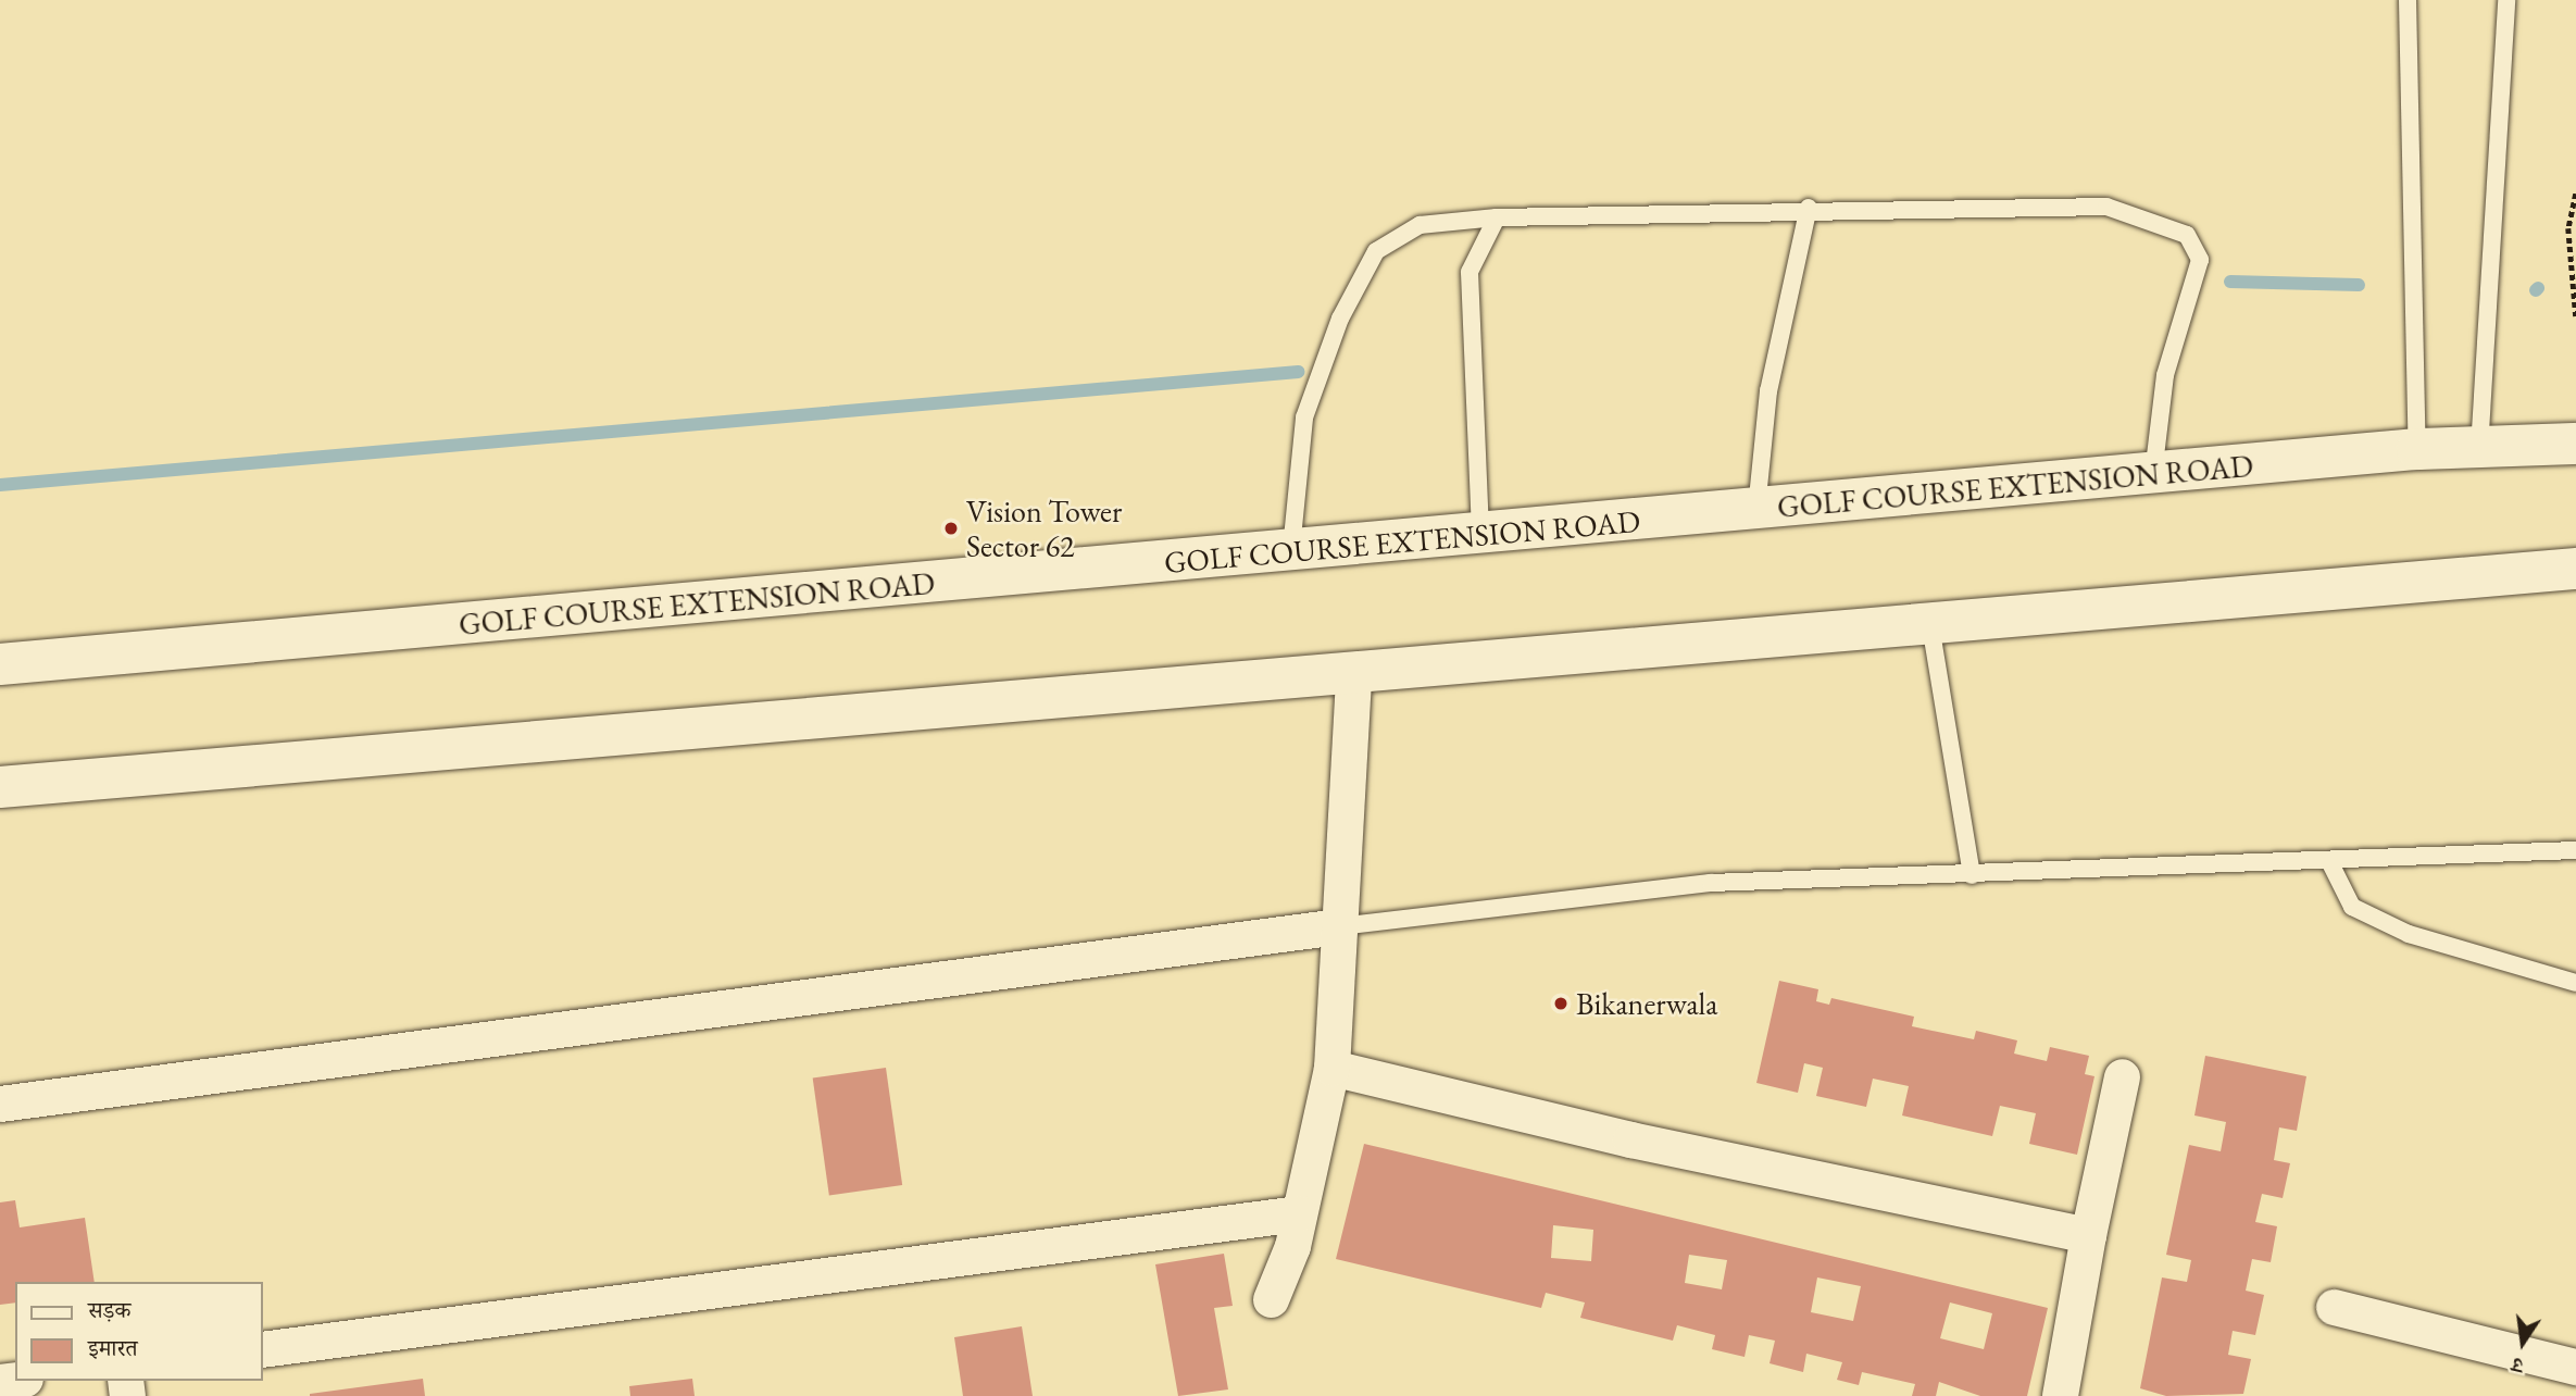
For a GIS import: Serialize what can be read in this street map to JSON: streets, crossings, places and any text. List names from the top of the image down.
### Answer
{
  "streets": {
    "main road": ["GOLF COURSE EXTENSION ROAD"]
  },
  "places": ["Vision Tower Sector 62", "Bikanerwala"],
  "legend": ["सड़क", "इमारत"],
  "north": "bottom"
}
